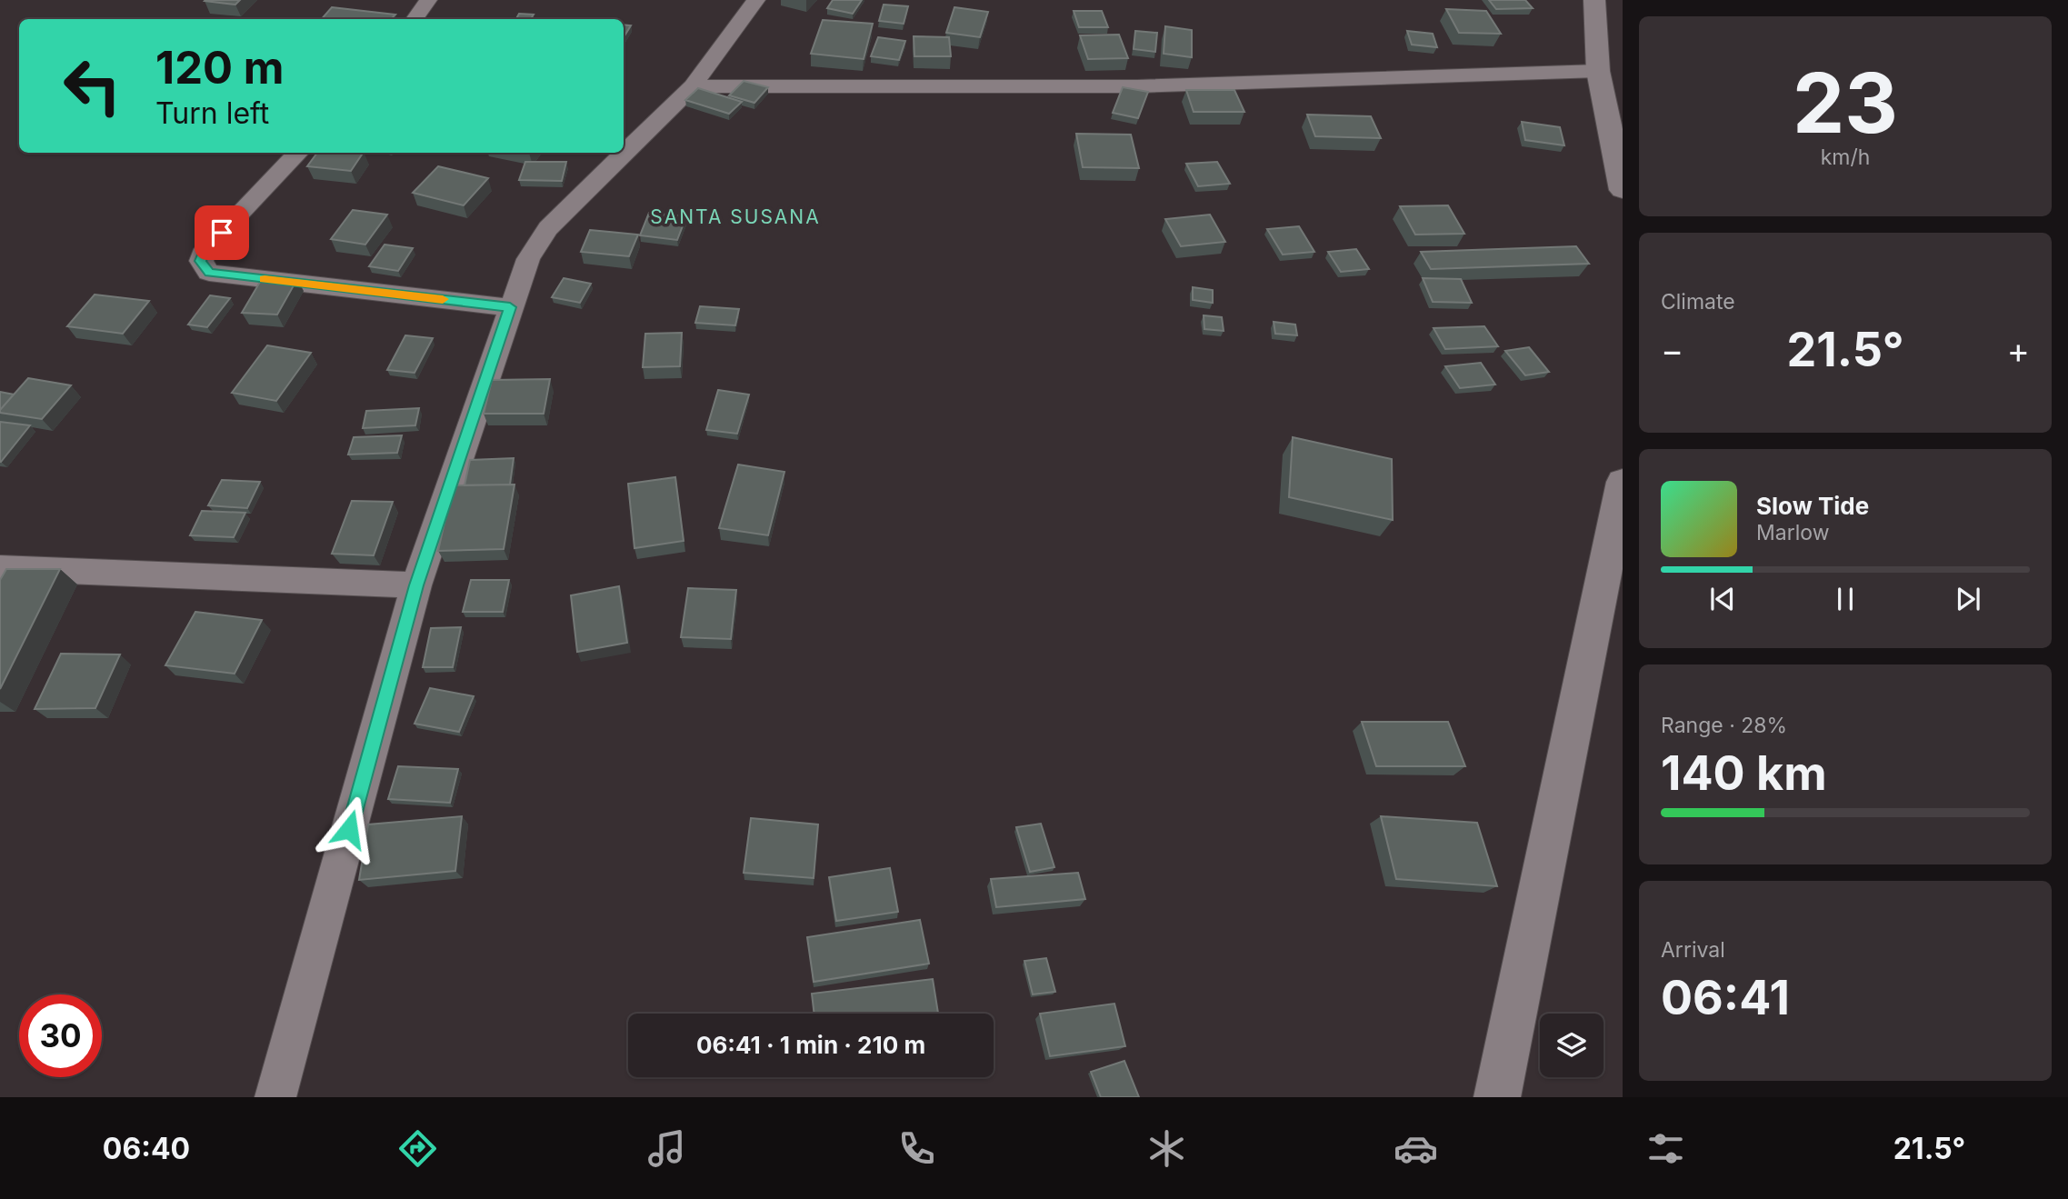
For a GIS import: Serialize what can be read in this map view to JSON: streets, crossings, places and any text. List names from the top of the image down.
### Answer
{
  "districts": ["SANTA SUSANA"],
  "page": {
    "tile": [
      ["23", "km/h"],
      "Climate",
      ["Range · 28%", "140 km"],
      ["Arrival", "06:41"]
    ],
    "turn": ["120 m", "Turn left"],
    "heat": ["−", "21.5°", "+"],
    "song": ["Slow Tide", "Marlow"],
    "limit": "30",
    "trip": "06:41 · 1 min · 210 m",
    "tabs": ["06:40", "21.5°"]
  }
}
